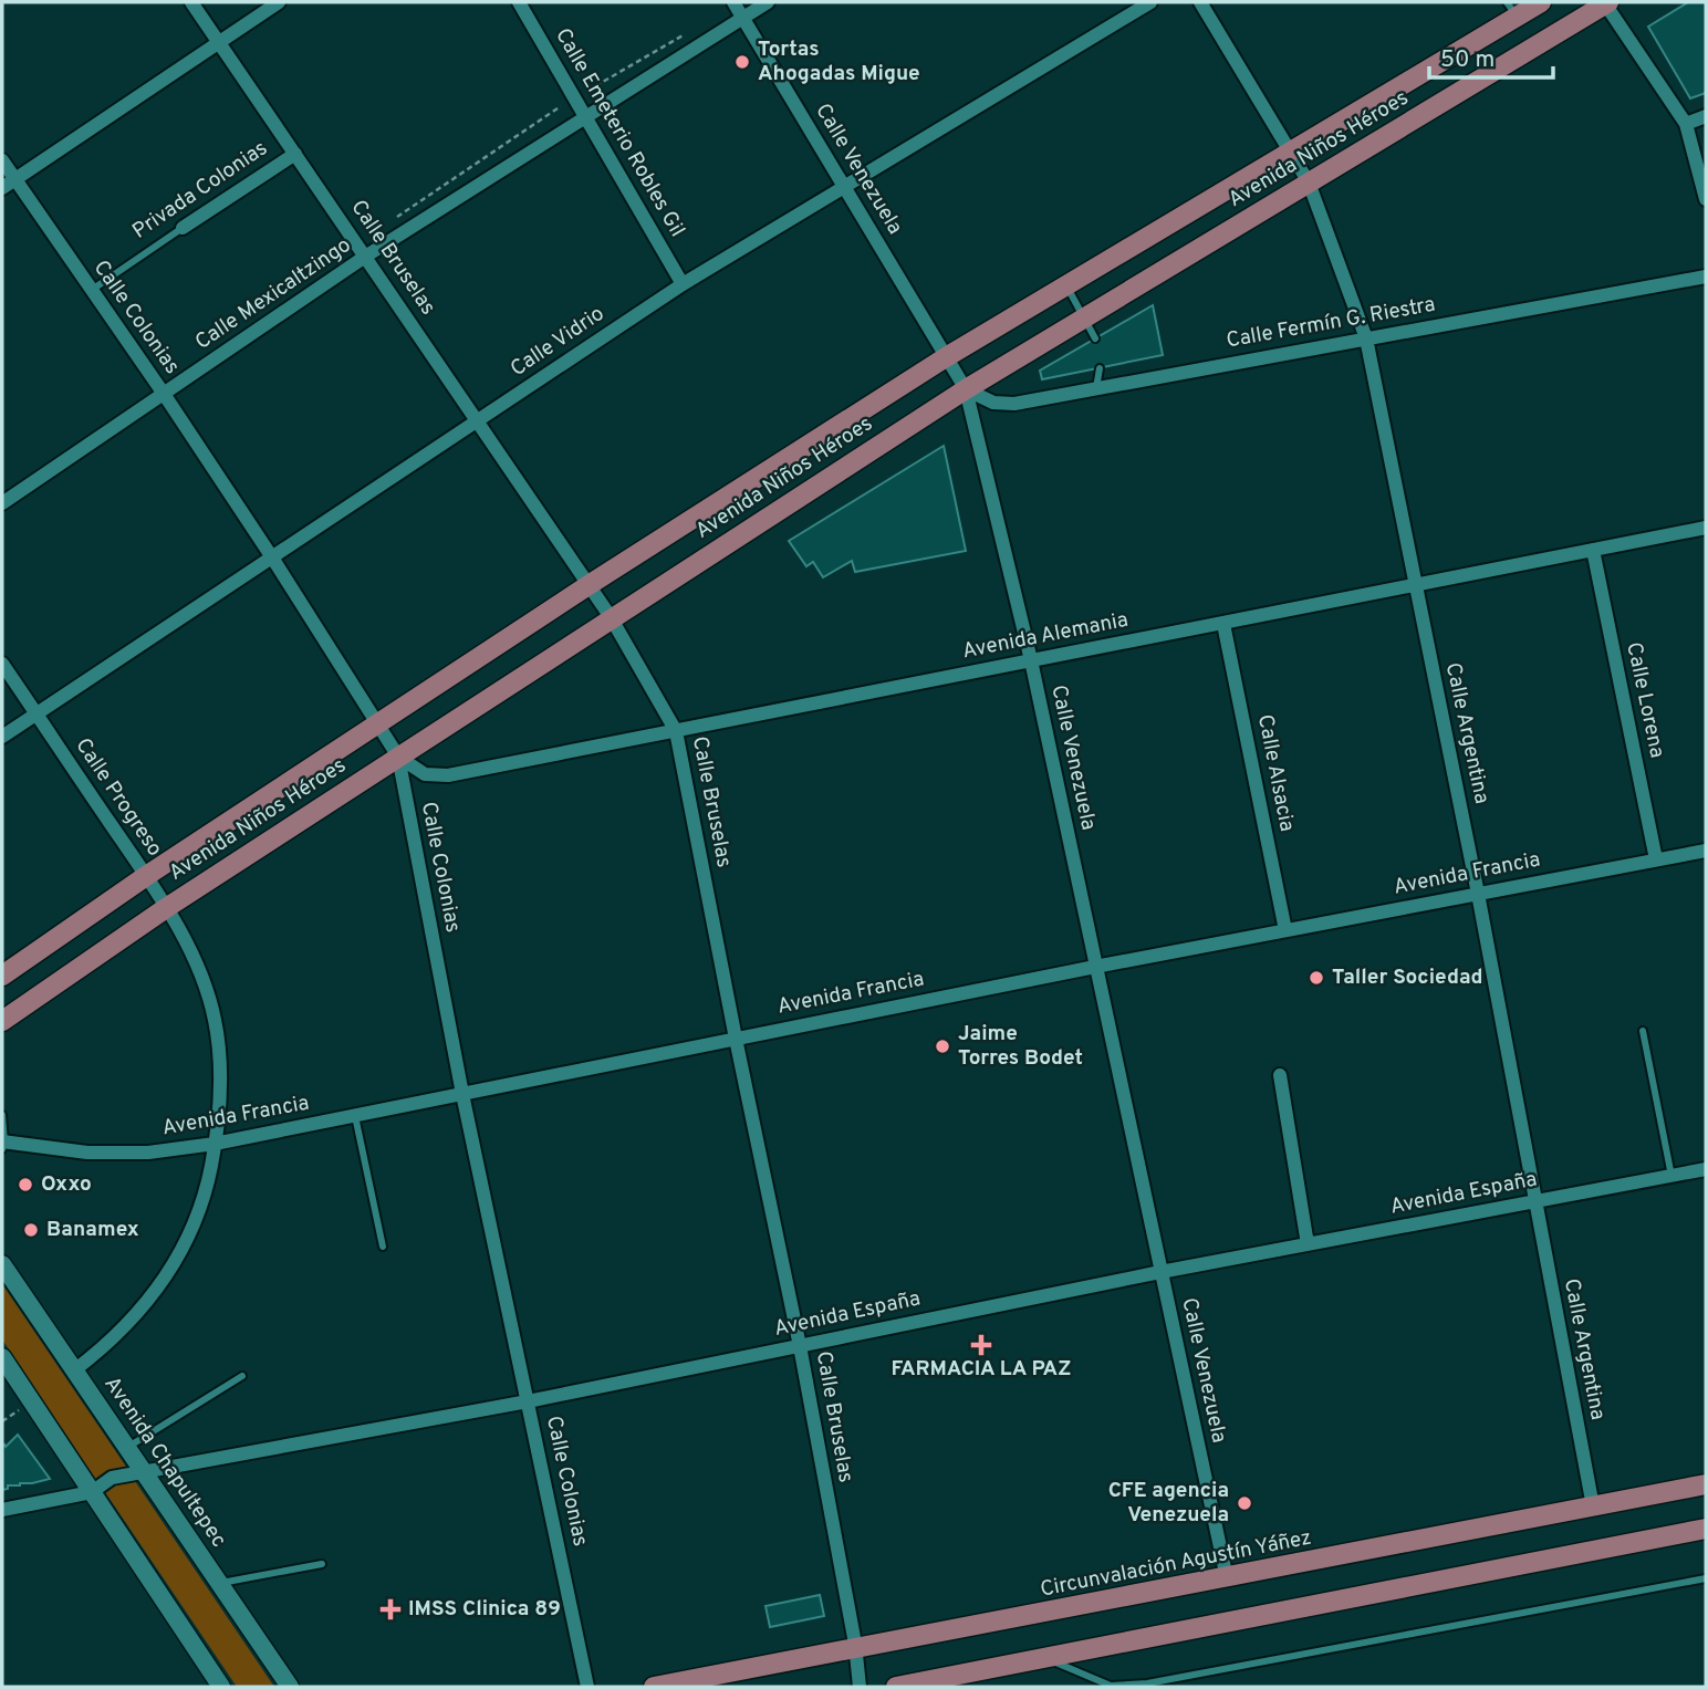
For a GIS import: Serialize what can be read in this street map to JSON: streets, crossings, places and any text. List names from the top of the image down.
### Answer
{
  "streets": {
    "main road": ["Avenida Niños Héroes", "Circunvalación Agustín Yáñez"],
    "street": [
      "Calle Emeterio Robles Gil",
      "Calle Venezuela",
      "Privada Colonias",
      "Calle Bruselas",
      "Calle Mexicaltzingo",
      "Calle Colonias",
      "Calle Fermín G. Riestra",
      "Calle Vidrio",
      "Avenida Alemania",
      "Calle Lorena",
      "Calle Argentina",
      "Calle Alsacia",
      "Calle Progreso",
      "Avenida Francia",
      "Avenida España",
      "Avenida Chapultepec"
    ]
  },
  "crossings": [
    ["Calle Emeterio Robles Gil", "Calle Mexicaltzingo"],
    ["Calle Emeterio Robles Gil", "Calle Vidrio"],
    ["Avenida Niños Héroes", "Calle Venezuela"],
    ["Avenida Niños Héroes", "Calle Bruselas"],
    ["Avenida Niños Héroes", "Calle Colonias"],
    ["Avenida Niños Héroes", "Calle Fermín G. Riestra"],
    ["Avenida Niños Héroes", "Avenida Alemania"],
    ["Avenida Niños Héroes", "Calle Argentina"],
    ["Avenida Niños Héroes", "Calle Progreso"],
    ["Calle Venezuela", "Calle Mexicaltzingo"],
    ["Calle Venezuela", "Calle Fermín G. Riestra"],
    ["Calle Venezuela", "Calle Vidrio"],
    ["Calle Venezuela", "Avenida Alemania"],
    ["Calle Venezuela", "Avenida Francia"],
    ["Calle Venezuela", "Avenida España"],
    ["Calle Venezuela", "Circunvalación Agustín Yáñez"],
    ["Privada Colonias", "Calle Bruselas"],
    ["Privada Colonias", "Calle Colonias"],
    ["Calle Bruselas", "Calle Mexicaltzingo"],
    ["Calle Bruselas", "Calle Vidrio"],
    ["Calle Bruselas", "Avenida Alemania"],
    ["Calle Bruselas", "Avenida Francia"],
    ["Calle Bruselas", "Avenida España"],
    ["Calle Bruselas", "Circunvalación Agustín Yáñez"],
    ["Calle Mexicaltzingo", "Calle Colonias"],
    ["Calle Colonias", "Calle Vidrio"],
    ["Calle Colonias", "Avenida Alemania"],
    ["Calle Colonias", "Avenida Francia"],
    ["Calle Colonias", "Avenida España"],
    ["Calle Fermín G. Riestra", "Calle Argentina"],
    ["Calle Vidrio", "Calle Progreso"],
    ["Avenida Alemania", "Calle Lorena"],
    ["Avenida Alemania", "Calle Argentina"],
    ["Avenida Alemania", "Calle Alsacia"],
    ["Calle Lorena", "Avenida Francia"],
    ["Calle Argentina", "Avenida Francia"],
    ["Calle Argentina", "Avenida España"],
    ["Calle Argentina", "Circunvalación Agustín Yáñez"],
    ["Calle Alsacia", "Avenida Francia"],
    ["Calle Progreso", "Avenida Francia"],
    ["Calle Progreso", "Avenida Chapultepec"],
    ["Avenida España", "Avenida Chapultepec"]
  ],
  "places": {
    "other": [
      "Tortas Ahogadas Migue",
      "Taller Sociedad",
      "Jaime Torres Bodet",
      "Oxxo",
      "Banamex",
      "CFE agencia Venezuela"
    ],
    "health": ["FARMACIA LA PAZ", "IMSS Clinica 89"]
  },
  "scale_bar": "50 m"
}
